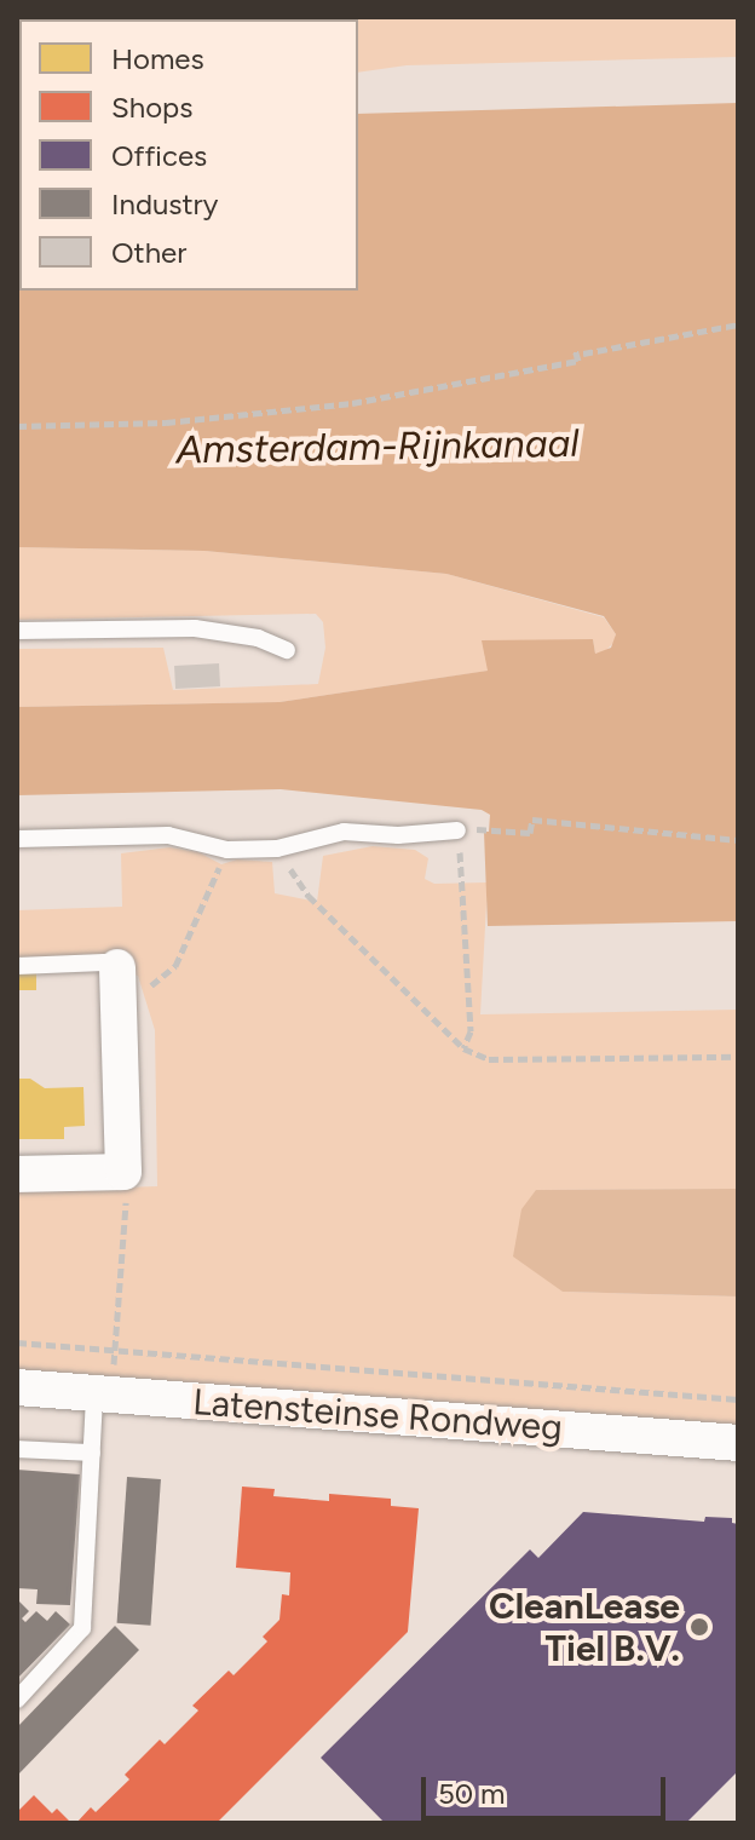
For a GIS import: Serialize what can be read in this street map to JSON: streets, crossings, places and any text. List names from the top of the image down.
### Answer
{
  "streets": {
    "street": ["Latensteinse Rondweg"]
  },
  "water": ["Amsterdam-Rijnkanaal"],
  "places": ["CleanLease Tiel B.V."],
  "legend": [
    "Homes",
    "Shops",
    "Offices",
    "Industry",
    "Other"
  ],
  "scale_bar": "50 m"
}
